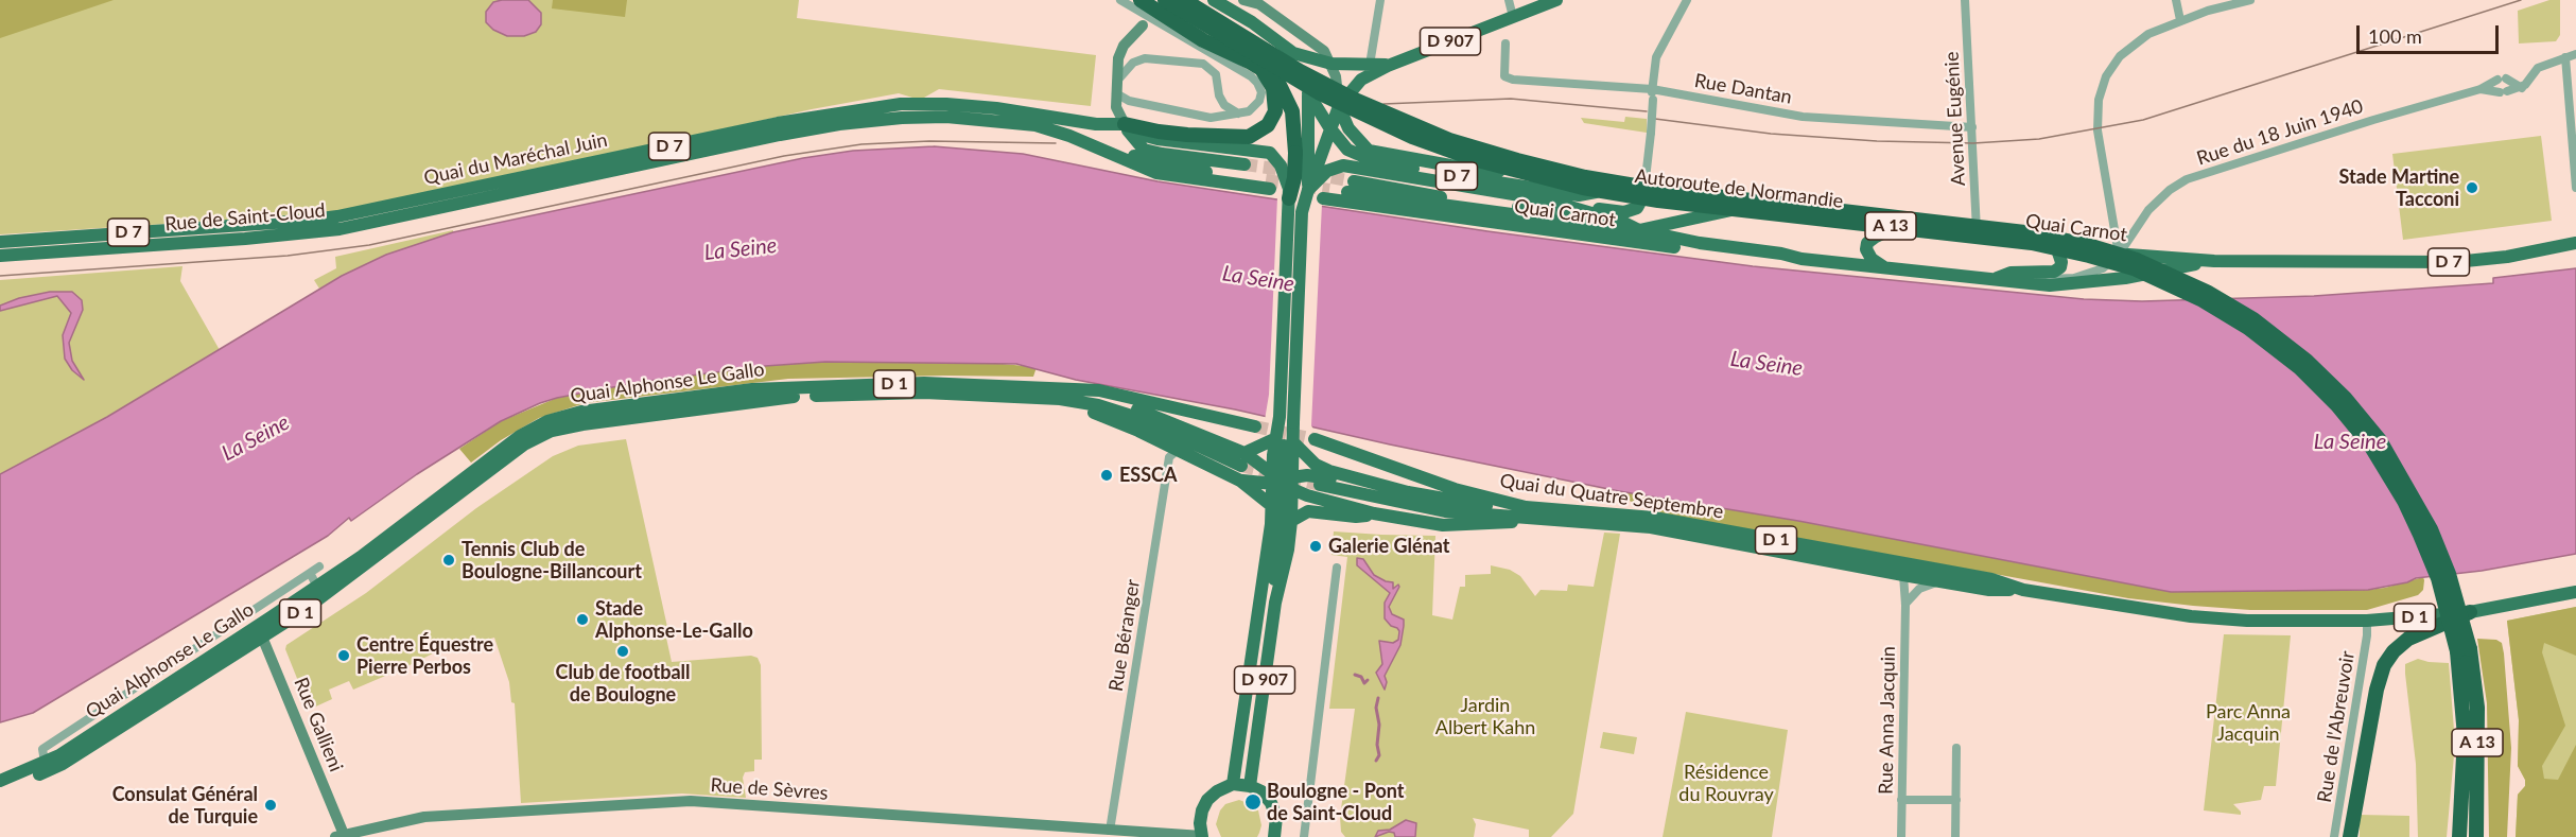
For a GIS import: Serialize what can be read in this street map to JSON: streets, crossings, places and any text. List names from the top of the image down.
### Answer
{
  "streets": {
    "highway": ["Autoroute de Normandie", "A 13"],
    "main road": [
      "D 907",
      "D 7",
      "Quai du Maréchal Juin",
      "Quai Carnot",
      "Rue de Saint-Cloud",
      "Quai Alphonse Le Gallo",
      "D 1",
      "Quai du Quatre Septembre"
    ],
    "street": [
      "Rue Dantan",
      "Avenue Eugénie",
      "Rue du 18 Juin 1940",
      "Rue Béranger",
      "Rue Anna Jacquin",
      "Rue Gallieni",
      "Rue de l'Abreuvoir",
      "Rue de Sèvres"
    ]
  },
  "crossings": [
    ["D 907", "D 7"],
    ["D 907", "Quai Carnot"],
    ["Rue Dantan", "Avenue Eugénie"],
    ["Avenue Eugénie", "Quai Carnot"],
    ["Rue du 18 Juin 1940", "Quai Carnot"],
    ["D 7", "Quai du Maréchal Juin"],
    ["D 7", "Quai Carnot"],
    ["Quai du Maréchal Juin", "Rue de Saint-Cloud"],
    ["Quai Alphonse Le Gallo", "Rue Gallieni"],
    ["Quai du Quatre Septembre", "Rue Anna Jacquin"],
    ["Quai du Quatre Septembre", "Rue de l'Abreuvoir"],
    ["Rue Béranger", "Rue de Sèvres"],
    ["Rue Gallieni", "Rue de Sèvres"]
  ],
  "water": ["La Seine"],
  "parks": ["Jardin Albert Kahn", "Parc Anna Jacquin", "Résidence du Rouvray"],
  "places": [
    "Stade Martine Tacconi",
    "ESSCA",
    "Galerie Glénat",
    "Tennis Club de Boulogne-Billancourt",
    "Stade Alphonse-Le-Gallo",
    "Club de football de Boulogne",
    "Centre Équestre Pierre Perbos",
    "Boulogne - Pont de Saint-Cloud",
    "Consulat Général de Turquie"
  ],
  "scale_bar": "100 m"
}
